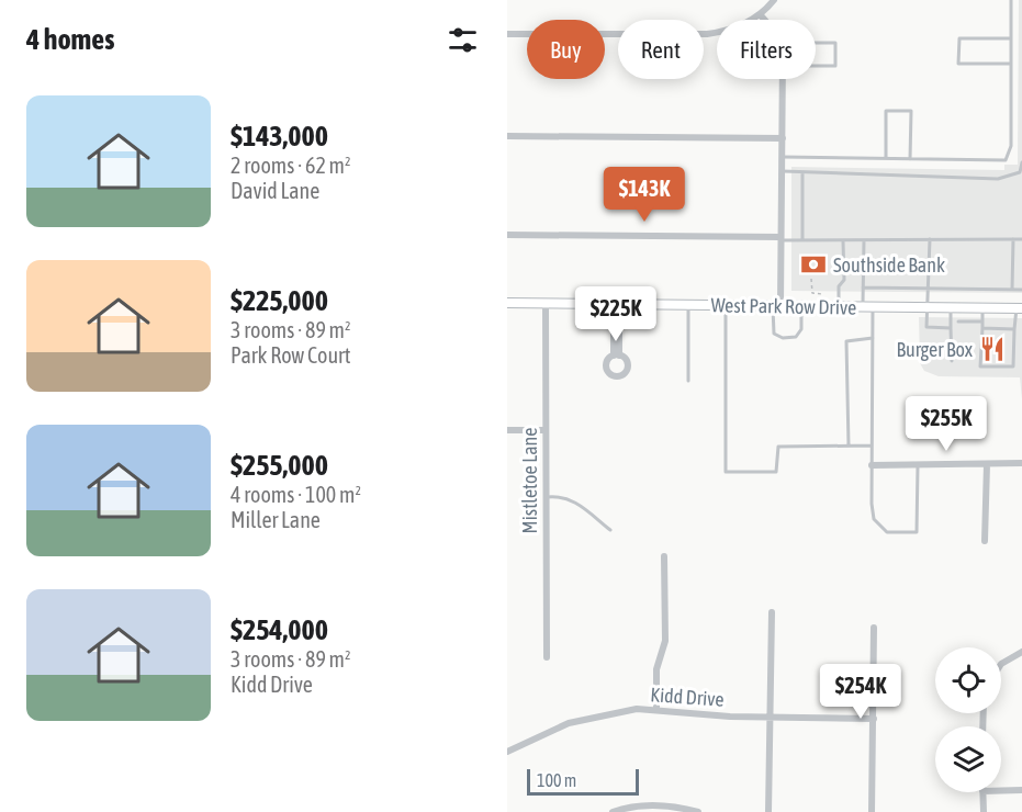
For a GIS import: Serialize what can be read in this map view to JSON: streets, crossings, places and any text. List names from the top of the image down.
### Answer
{
  "streets": {
    "main road": ["West Park Row Drive"],
    "street": ["Mistletoe Lane", "Kidd Drive"]
  },
  "crossings": [
    ["West Park Row Drive", "Mistletoe Lane"]
  ],
  "places": {
    "bank": ["Southside Bank"],
    "restaurant": ["Burger Box"]
  },
  "scale_bar": "100 m",
  "page": {
    "heading": "4 homes",
    "chip": ["Buy", "Rent", "Filters"],
    "list": [
      {
        "name": "$143,000",
        "note": "2 rooms · 62 m² · David Lane"
      },
      {
        "name": "$225,000",
        "note": "3 rooms · 89 m² · Park Row Court"
      },
      {
        "name": "$255,000",
        "note": "4 rooms · 100 m² · Miller Lane"
      },
      {
        "name": "$254,000",
        "note": "3 rooms · 89 m² · Kidd Drive"
      }
    ],
    "price": [
      "$143K",
      "$225K",
      "$255K",
      "$254K"
    ],
    "scale": "100 m"
  }
}
